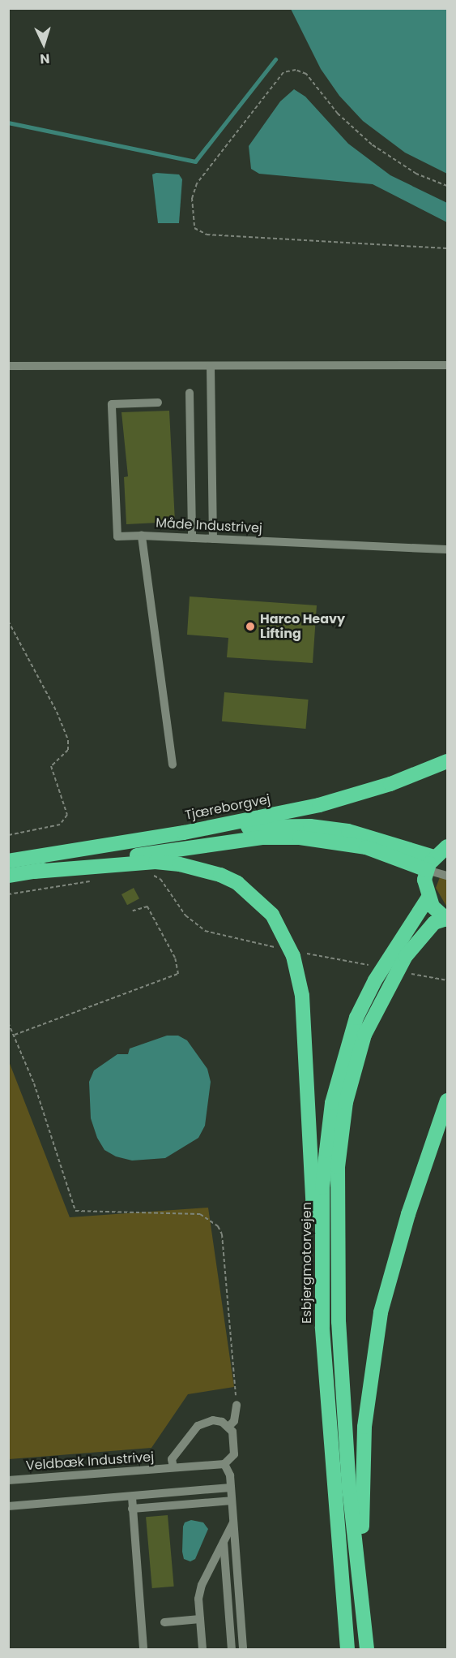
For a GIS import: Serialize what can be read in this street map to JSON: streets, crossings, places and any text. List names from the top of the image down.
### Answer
{
  "streets": {
    "highway": ["Tjæreborgvej", "Esbjergmotorvejen"],
    "street": ["Måde Industrivej", "Veldbæk Industrivej"]
  },
  "places": ["Harco Heavy Lifting"],
  "north": "bottom"
}
